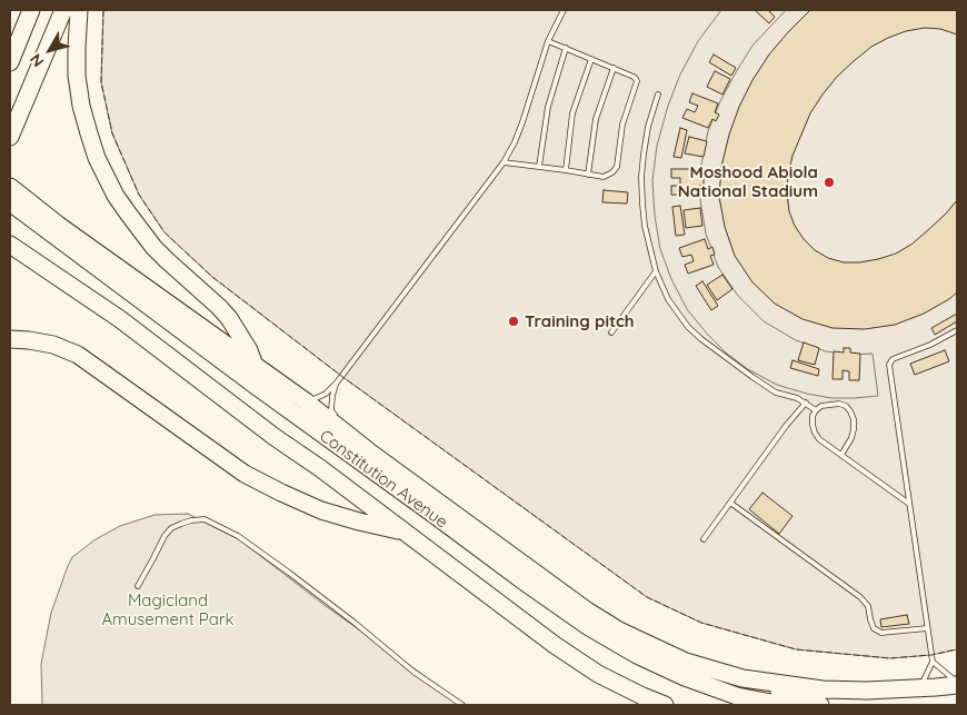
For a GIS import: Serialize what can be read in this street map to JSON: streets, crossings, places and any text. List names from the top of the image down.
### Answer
{
  "streets": {
    "highway": ["Constitution Avenue"]
  },
  "parks": ["Magicland Amusement Park"],
  "places": ["Moshood Abiola National Stadium", "Training pitch"],
  "north": "bottom left"
}
